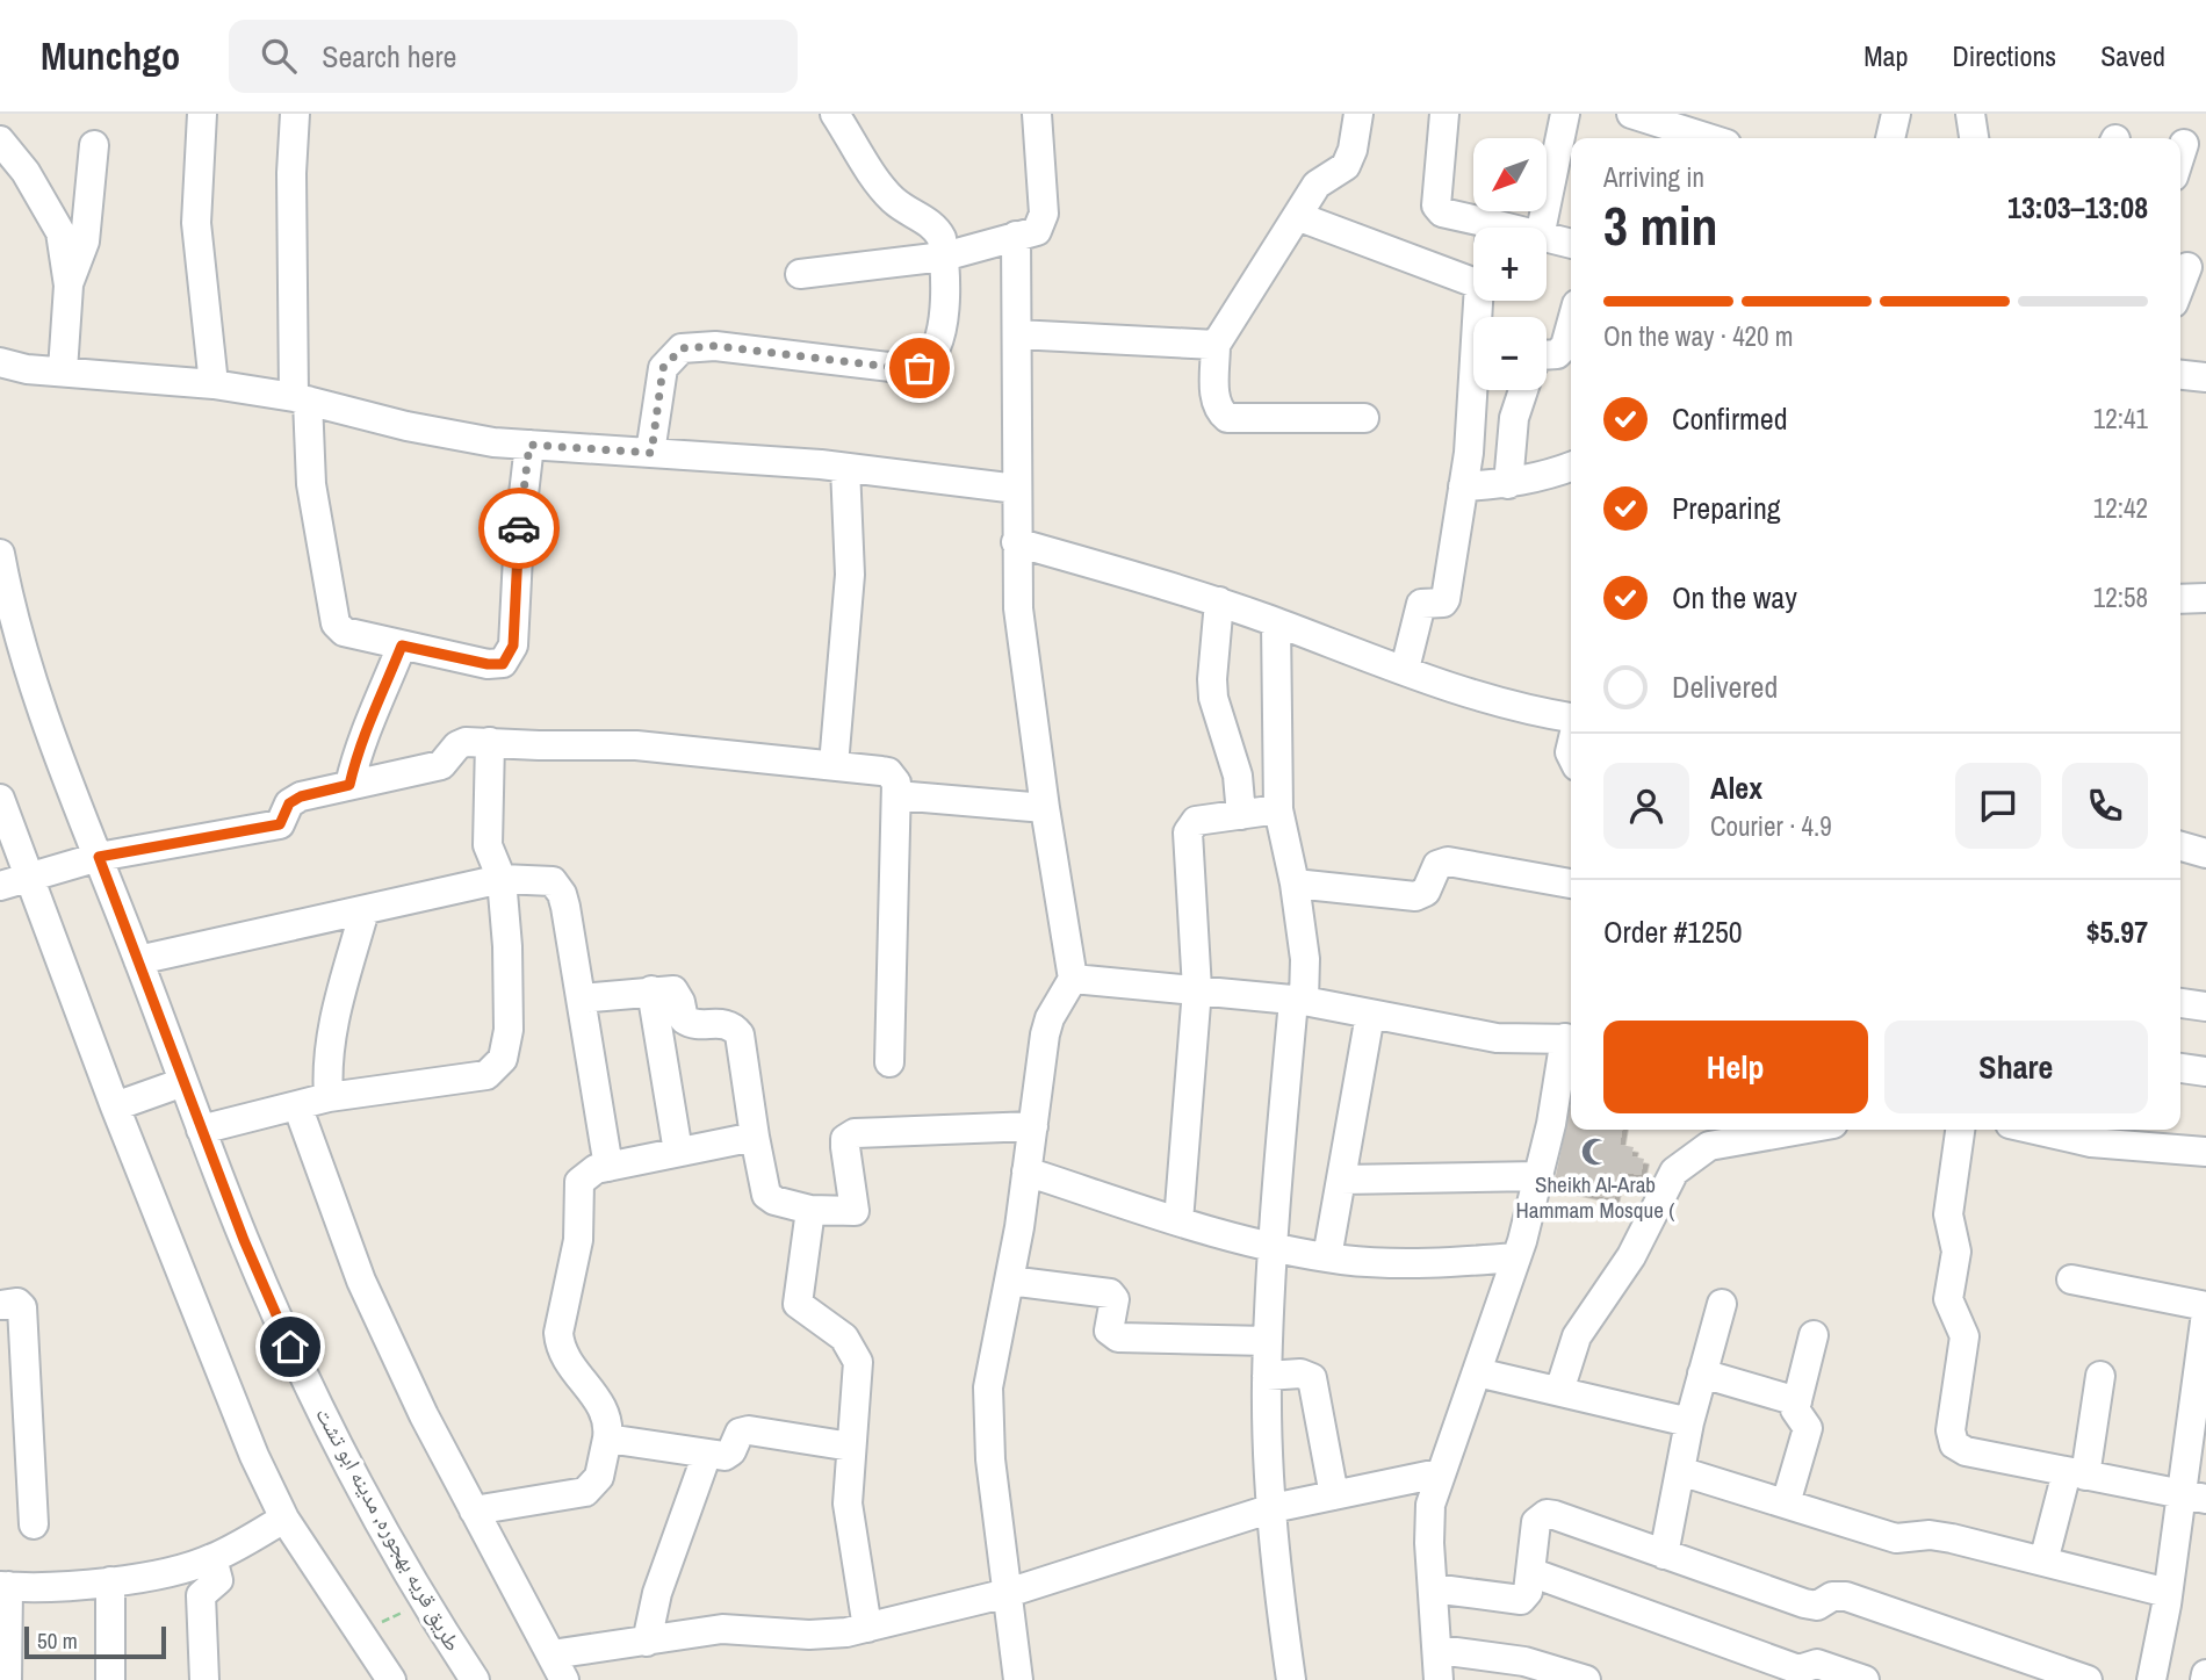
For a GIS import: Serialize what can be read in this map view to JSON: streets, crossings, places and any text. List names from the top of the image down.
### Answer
{
  "streets": {
    "street": ["طريق قريه بهجوره, مدينه ابو تشت"]
  },
  "places": {
    "mosque": ["Sheikh Al-Arab Hammam Mosque ("]
  },
  "scale_bar": "50 m",
  "north": "bottom left",
  "page": {
    "header": "Munchgo",
    "search": "Search here",
    "nav": ["Map", "Directions", "Saved"],
    "map_buttons": ["+", "−"],
    "heading": ["3 min", "Arriving in", "13:03–13:08"],
    "panel": [
      "Alex",
      "Courier · 4.9",
      "Order #1250",
      "$5.97"
    ],
    "bar": "On the way · 420 m",
    "list": [
      ["Confirmed", "12:41"],
      ["Preparing", "12:42"],
      ["On the way", "12:58"],
      "Delivered"
    ],
    "buttons": ["Help", "Share"],
    "scale": "50 m"
  }
}
